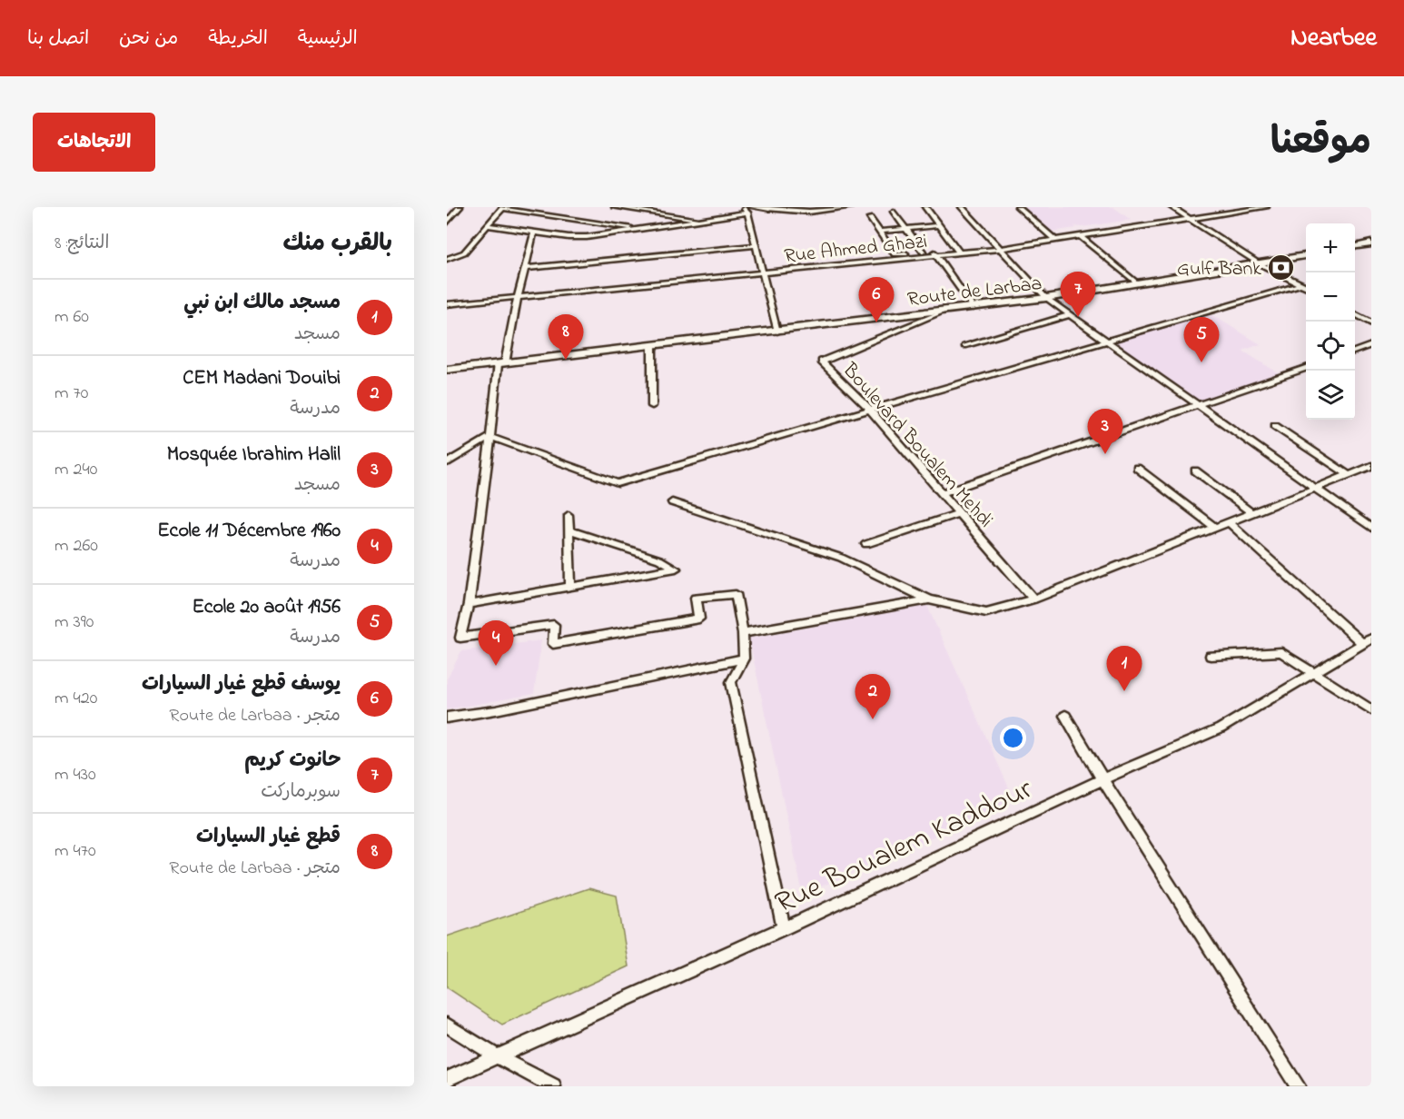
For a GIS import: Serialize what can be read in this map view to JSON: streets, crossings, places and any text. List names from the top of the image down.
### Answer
{
  "streets": {
    "main road": ["Route de Larbaa"],
    "street": ["Rue Ahmed Ghazi", "Boulevard Boualem Mehdi", "Rue Boualem Kaddour"]
  },
  "crossings": [
    ["Route de Larbaa", "Boulevard Boualem Mehdi"]
  ],
  "places": {
    "bank": ["Gulf Bank"]
  },
  "page": {
    "header": "Nearbee",
    "nav": [
      "الرئيسية",
      "الخريطة",
      "من نحن",
      "اتصل بنا"
    ],
    "title": "موقعنا",
    "buttons": "الاتجاهات",
    "heading": ["بالقرب منك", "النتائج: 8"],
    "map_buttons": ["+", "−"],
    "pins": [
      "7",
      "6",
      "8",
      "5",
      "3",
      "4",
      "1",
      "2"
    ],
    "list": [
      {
        "mark": "1",
        "name": "مسجد مالك ابن نبي",
        "note": "مسجد",
        "value": "60 m"
      },
      {
        "mark": "2",
        "name": "CEM Madani Douibi",
        "note": "مدرسة",
        "value": "70 m"
      },
      {
        "mark": "3",
        "name": "Mosquée Ibrahim Halil",
        "note": "مسجد",
        "value": "240 m"
      },
      {
        "mark": "4",
        "name": "Ecole 11 Décembre 1960",
        "note": "مدرسة",
        "value": "260 m"
      },
      {
        "mark": "5",
        "name": "Ecole 20 août 1956",
        "note": "مدرسة",
        "value": "390 m"
      },
      {
        "mark": "6",
        "name": "يوسف قطع غيار السيارات",
        "note": "متجر · Route de Larbaa",
        "value": "420 m"
      },
      {
        "mark": "7",
        "name": "حانوت كريم",
        "note": "سوبرماركت",
        "value": "430 m"
      },
      {
        "mark": "8",
        "name": "قطع غيار السيارات",
        "note": "متجر · Route de Larbaa",
        "value": "470 m"
      }
    ]
  }
}
